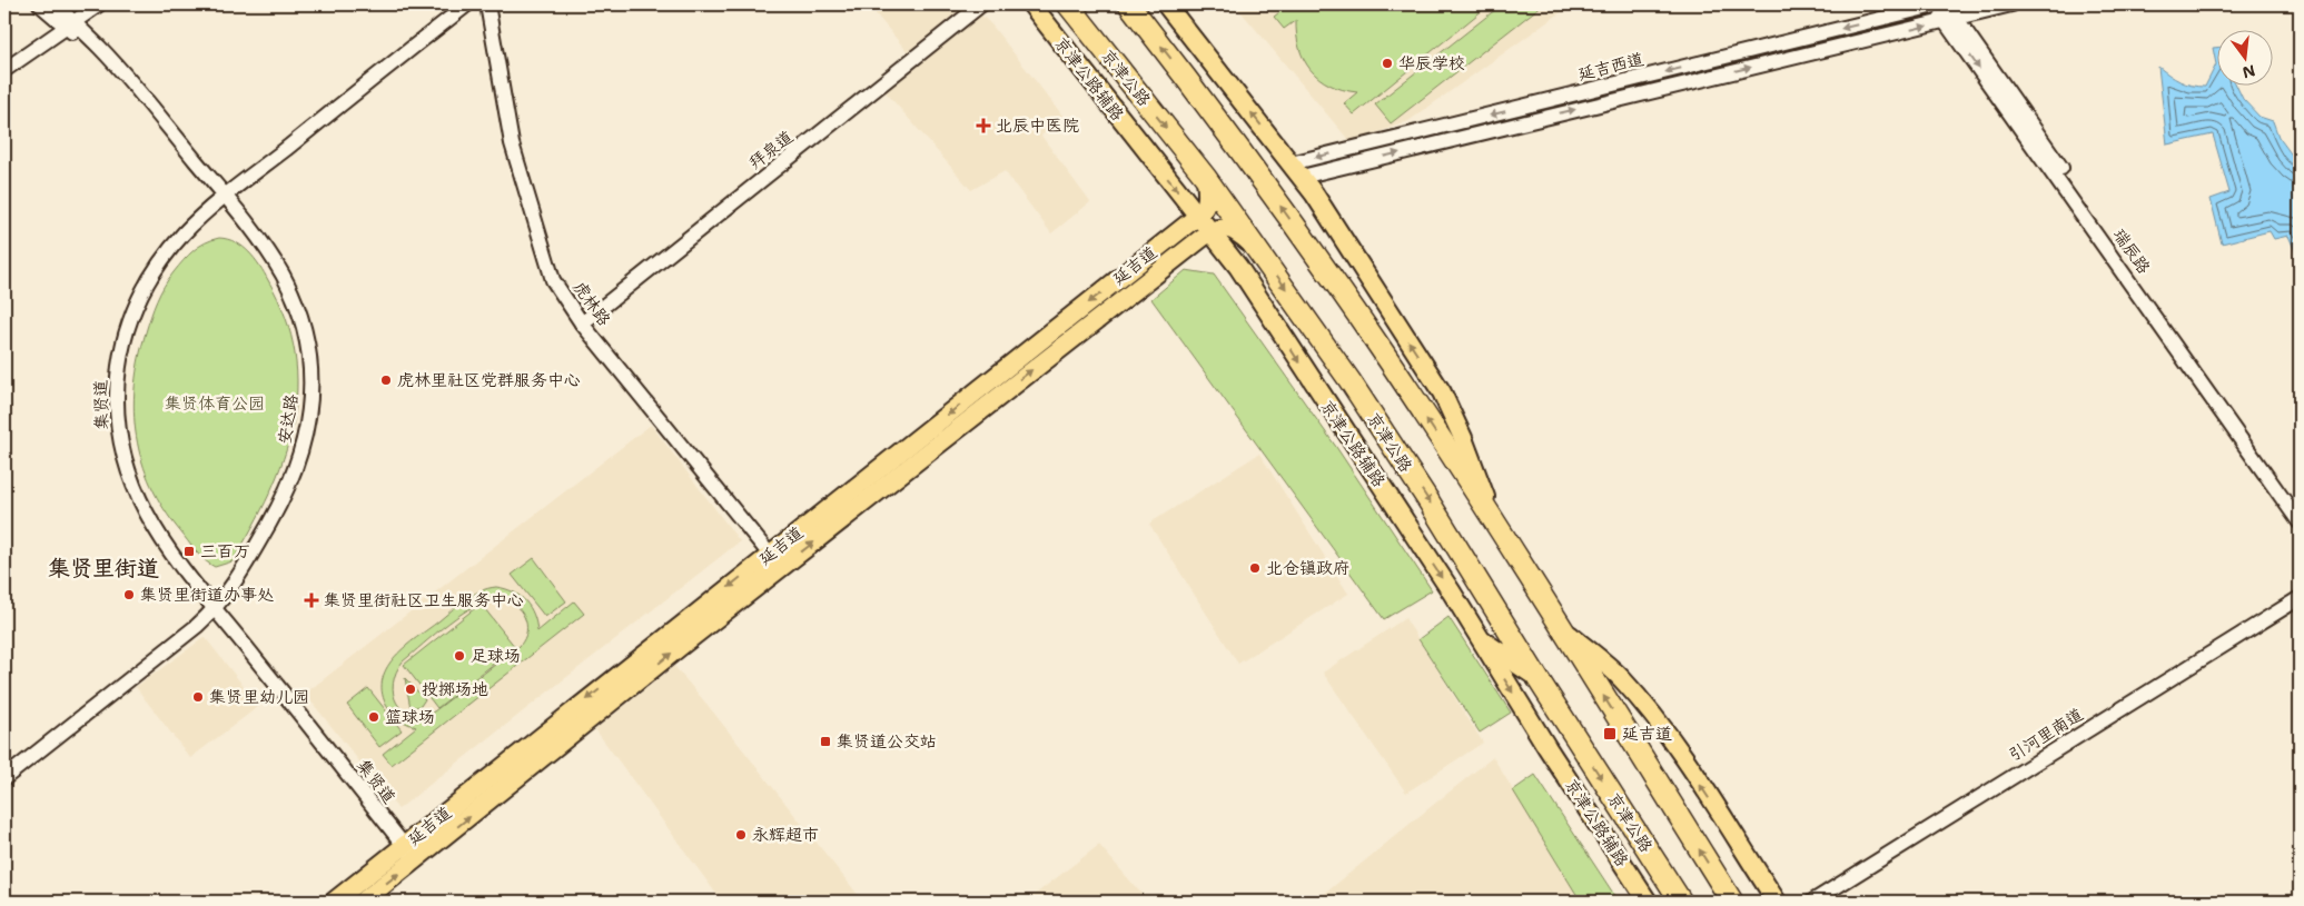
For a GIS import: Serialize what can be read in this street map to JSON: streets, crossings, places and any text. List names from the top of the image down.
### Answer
{
  "streets": {
    "highway": ["京津公路"],
    "main road": ["京津公路辅路", "延吉道"],
    "street": [
      "延吉西道",
      "拜泉道",
      "瑞辰路",
      "虎林路",
      "集贤道",
      "安达路",
      "引河里南道"
    ]
  },
  "crossings": [
    ["延吉西道", "瑞辰路"],
    ["京津公路辅路", "延吉道"],
    ["拜泉道", "虎林路"],
    ["延吉道", "虎林路"],
    ["延吉道", "集贤道"],
    ["集贤道", "安达路"]
  ],
  "districts": ["集贤里街道"],
  "parks": ["集贤体育公园"],
  "places": {
    "other": [
      "华辰学校",
      "虎林里社区党群服务中心",
      "北仓镇政府",
      "集贤里街道办事处",
      "足球场",
      "投掷场地",
      "集贤里幼儿园",
      "篮球场",
      "永辉超市"
    ],
    "health": ["北辰中医院", "集贤里街社区卫生服务中心"],
    "transit": ["三百万", "延吉道", "集贤道公交站"]
  },
  "north": "bottom"
}
